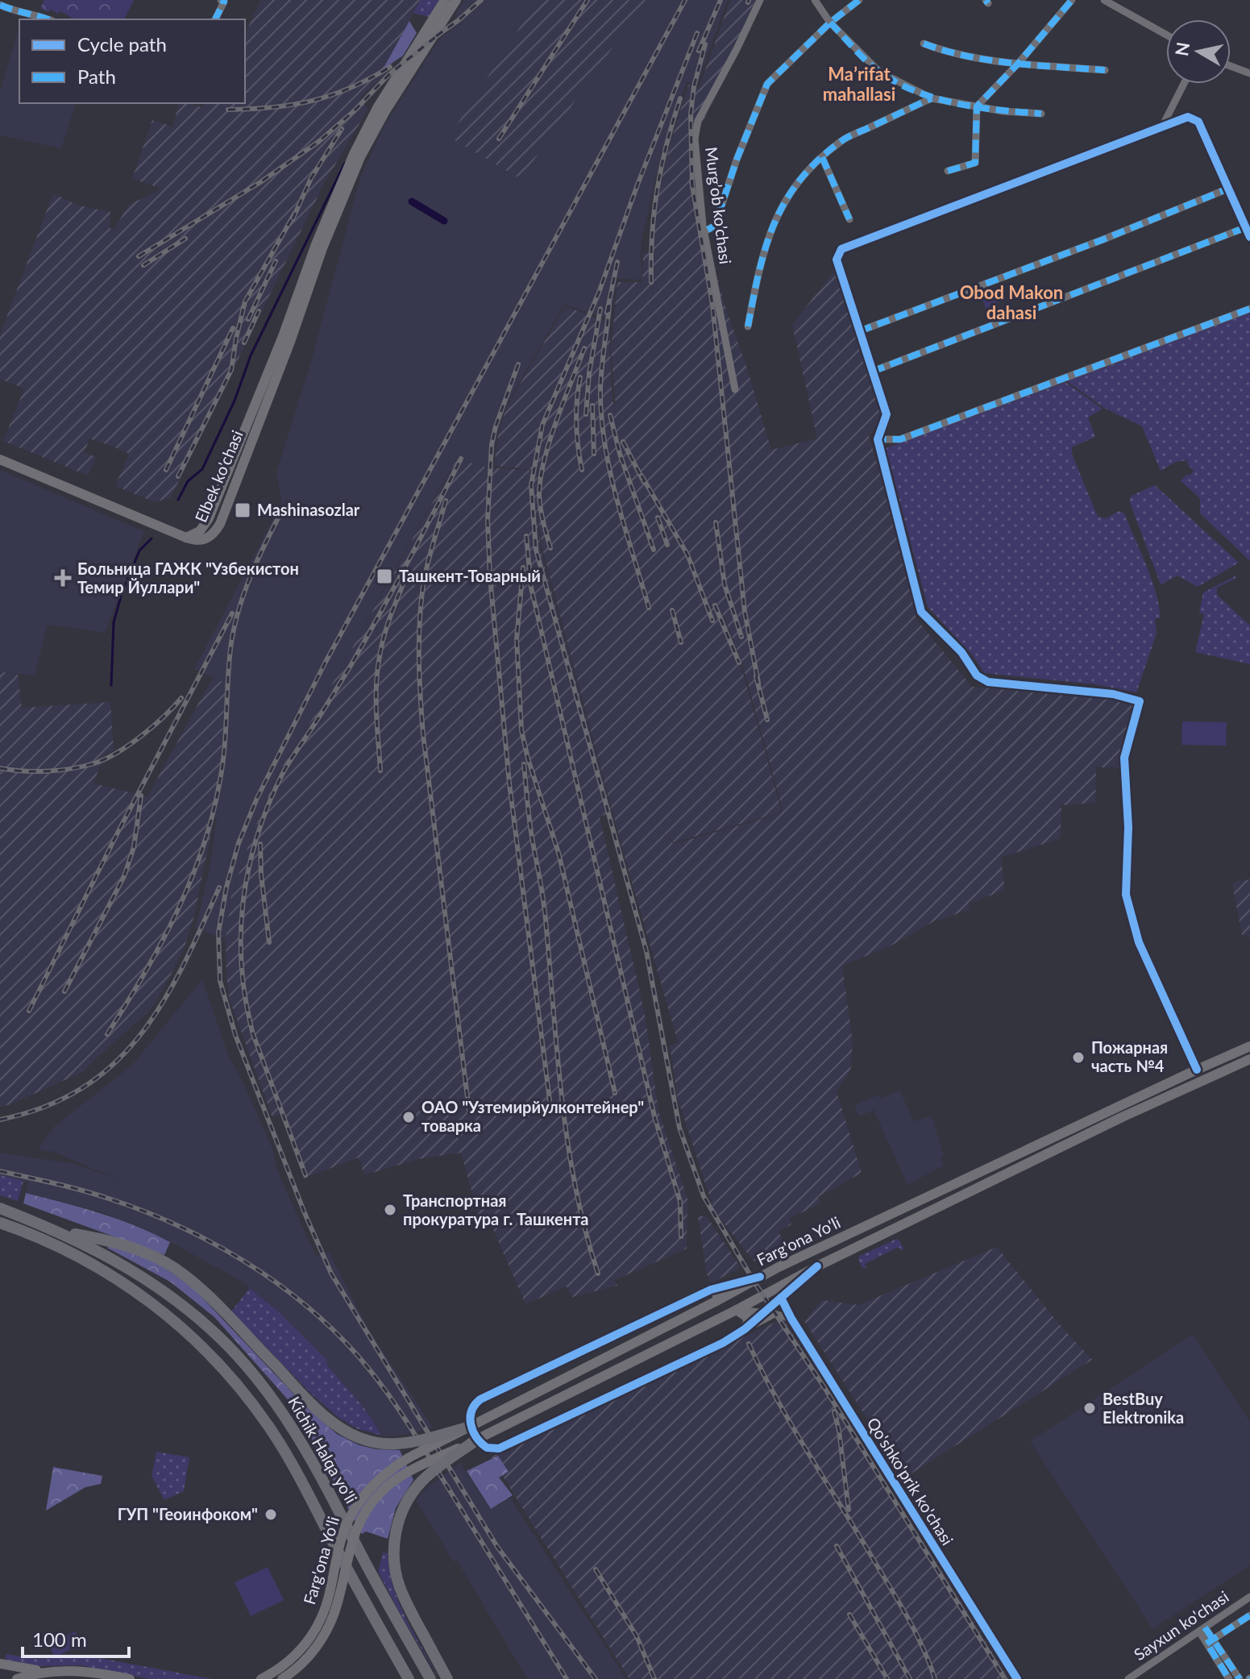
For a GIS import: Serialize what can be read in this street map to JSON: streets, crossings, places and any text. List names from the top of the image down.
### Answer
{
  "streets": {
    "highway": ["Kichik Halqa yo'li"],
    "main road": ["Elbek ko'chasi", "Farg'ona Yo'li"],
    "street": ["Murg’ob ko’chasi", "Qo'shko'prik ko'chasi", "Sayxun ko'chasi"]
  },
  "districts": ["Maʼrifat mahallasi", "Obod Makon dahasi"],
  "places": {
    "transit": ["Mashinasozlar", "Ташкент-Товарный"],
    "health": ["Больница ГАЖК \"Узбекистон Темир Йуллари\""],
    "other": [
      "Пожарная часть №4",
      "ОАО \"Узтемирйулконтейнер\" товарка",
      "Транспортная прокуратура г. Ташкента",
      "BestBuy Elektronika",
      "ГУП \"Геоинфоком\""
    ]
  },
  "legend": ["Cycle path", "Path"],
  "scale_bar": "100 m",
  "north": "left"
}
